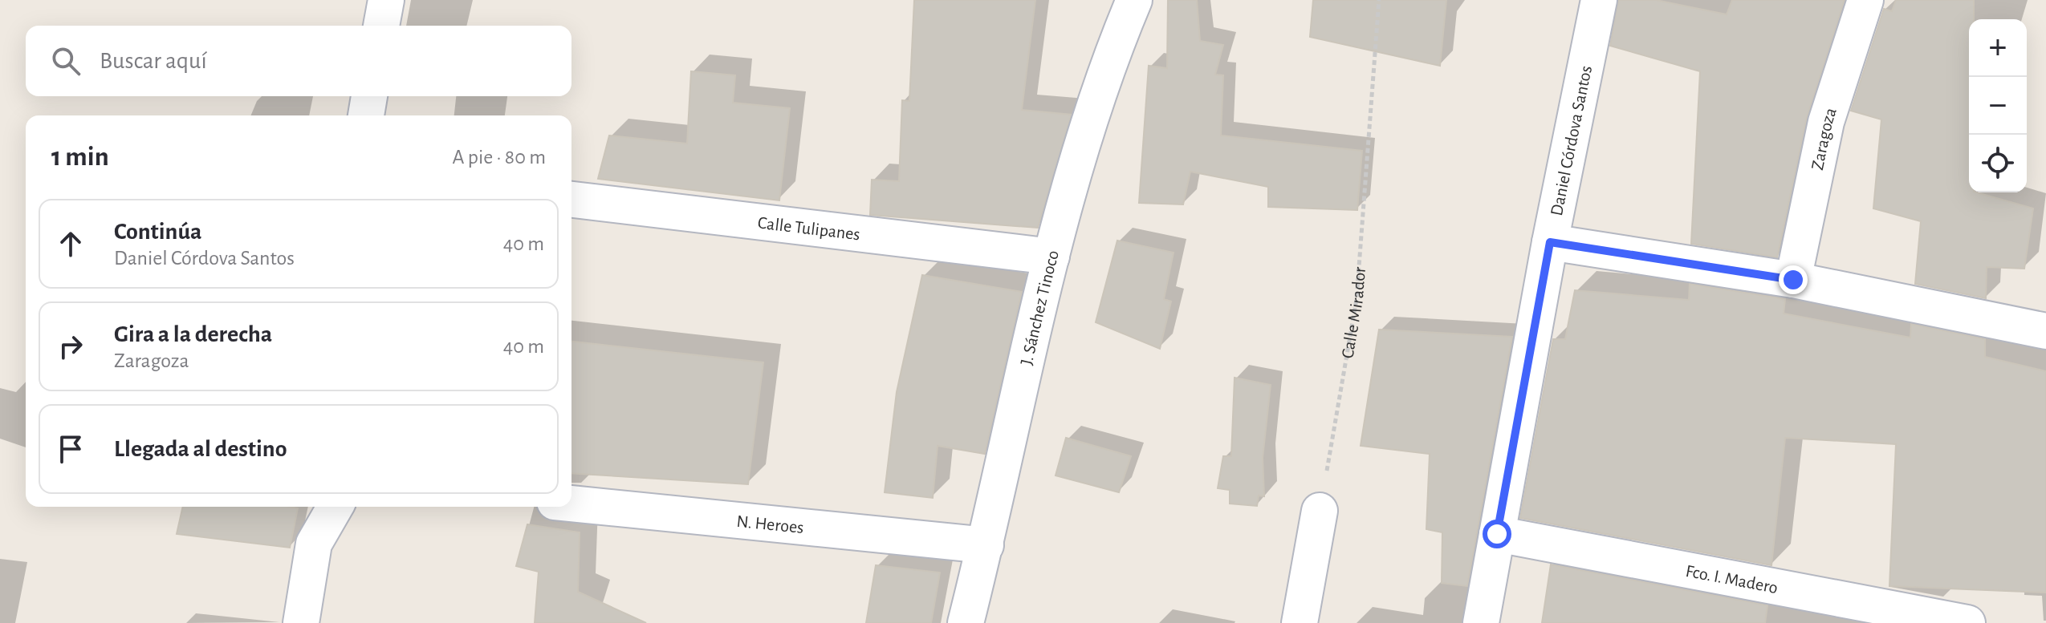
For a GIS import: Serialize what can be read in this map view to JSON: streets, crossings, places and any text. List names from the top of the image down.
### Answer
{
  "streets": {
    "street": [
      "Zaragoza",
      "Daniel Córdova Santos",
      "Calle Tulipanes",
      "J. Sánchez Tinoco",
      "N. Heroes",
      "Fco. I. Madero"
    ],
    "path": ["Calle Mirador"]
  },
  "crossings": [
    ["Daniel Córdova Santos", "Fco. I. Madero"],
    ["Calle Tulipanes", "J. Sánchez Tinoco"],
    ["J. Sánchez Tinoco", "N. Heroes"]
  ],
  "page": {
    "map_buttons": ["+", "−"],
    "search": "Buscar aquí",
    "heading": ["1 min", "A pie · 80 m"],
    "list": [
      ["Continúa", "Daniel Córdova Santos", "40 m"],
      ["Gira a la derecha", "Zaragoza", "40 m"],
      "Llegada al destino"
    ]
  }
}
